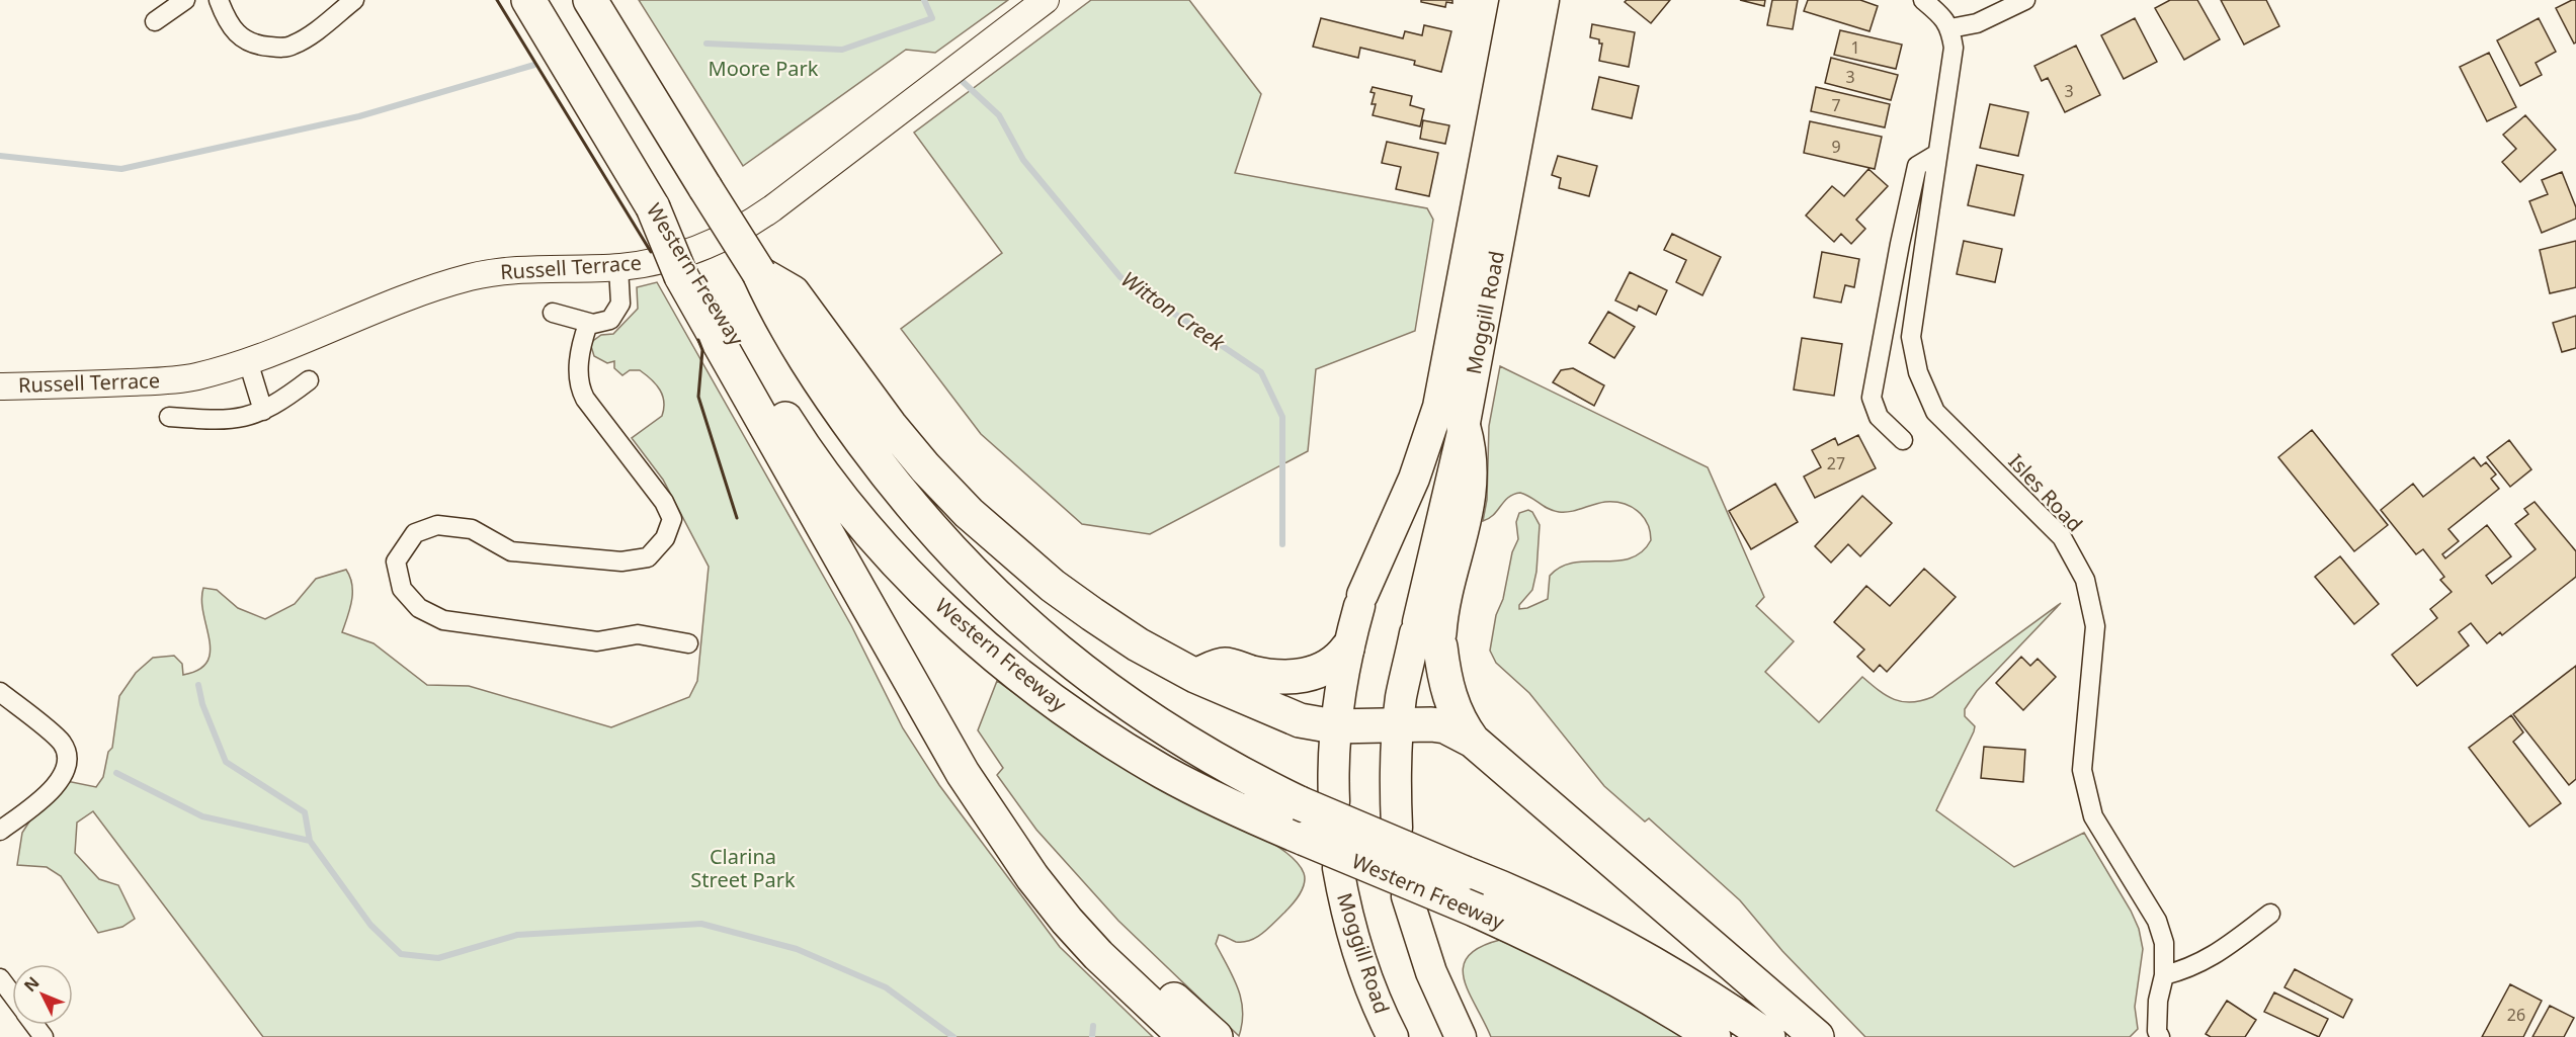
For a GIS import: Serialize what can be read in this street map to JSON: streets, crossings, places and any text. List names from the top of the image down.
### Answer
{
  "streets": {
    "highway": ["Western Freeway", "Moggill Road"],
    "main road": ["Russell Terrace"],
    "street": ["Isles Road"]
  },
  "water": ["Witton Creek"],
  "parks": ["Moore Park", "Clarina Street Park"],
  "house_numbers": [
    "1",
    "3",
    "3",
    "7",
    "9",
    "27",
    "26"
  ],
  "north": "top left"
}
